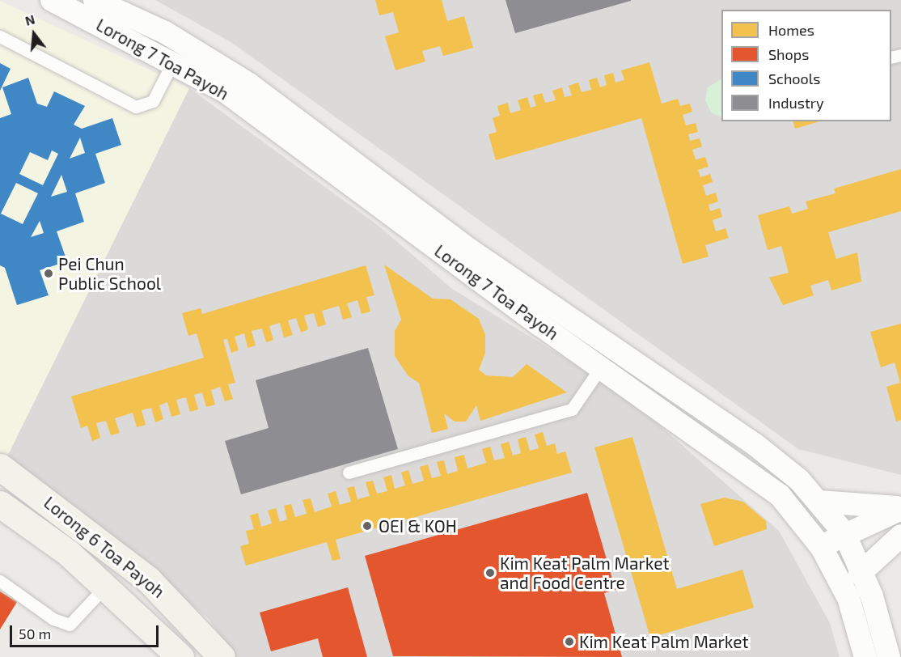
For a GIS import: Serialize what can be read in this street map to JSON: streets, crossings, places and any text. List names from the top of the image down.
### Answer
{
  "streets": {
    "main road": ["Lorong 6 Toa Payoh"],
    "street": ["Lorong 7 Toa Payoh"]
  },
  "places": [
    "Pei Chun Public School",
    "OEI & KOH",
    "Kim Keat Palm Market and Food Centre",
    "Kim Keat Palm Market"
  ],
  "legend": [
    "Homes",
    "Shops",
    "Schools",
    "Industry"
  ],
  "scale_bar": "50 m",
  "north": "top"
}
